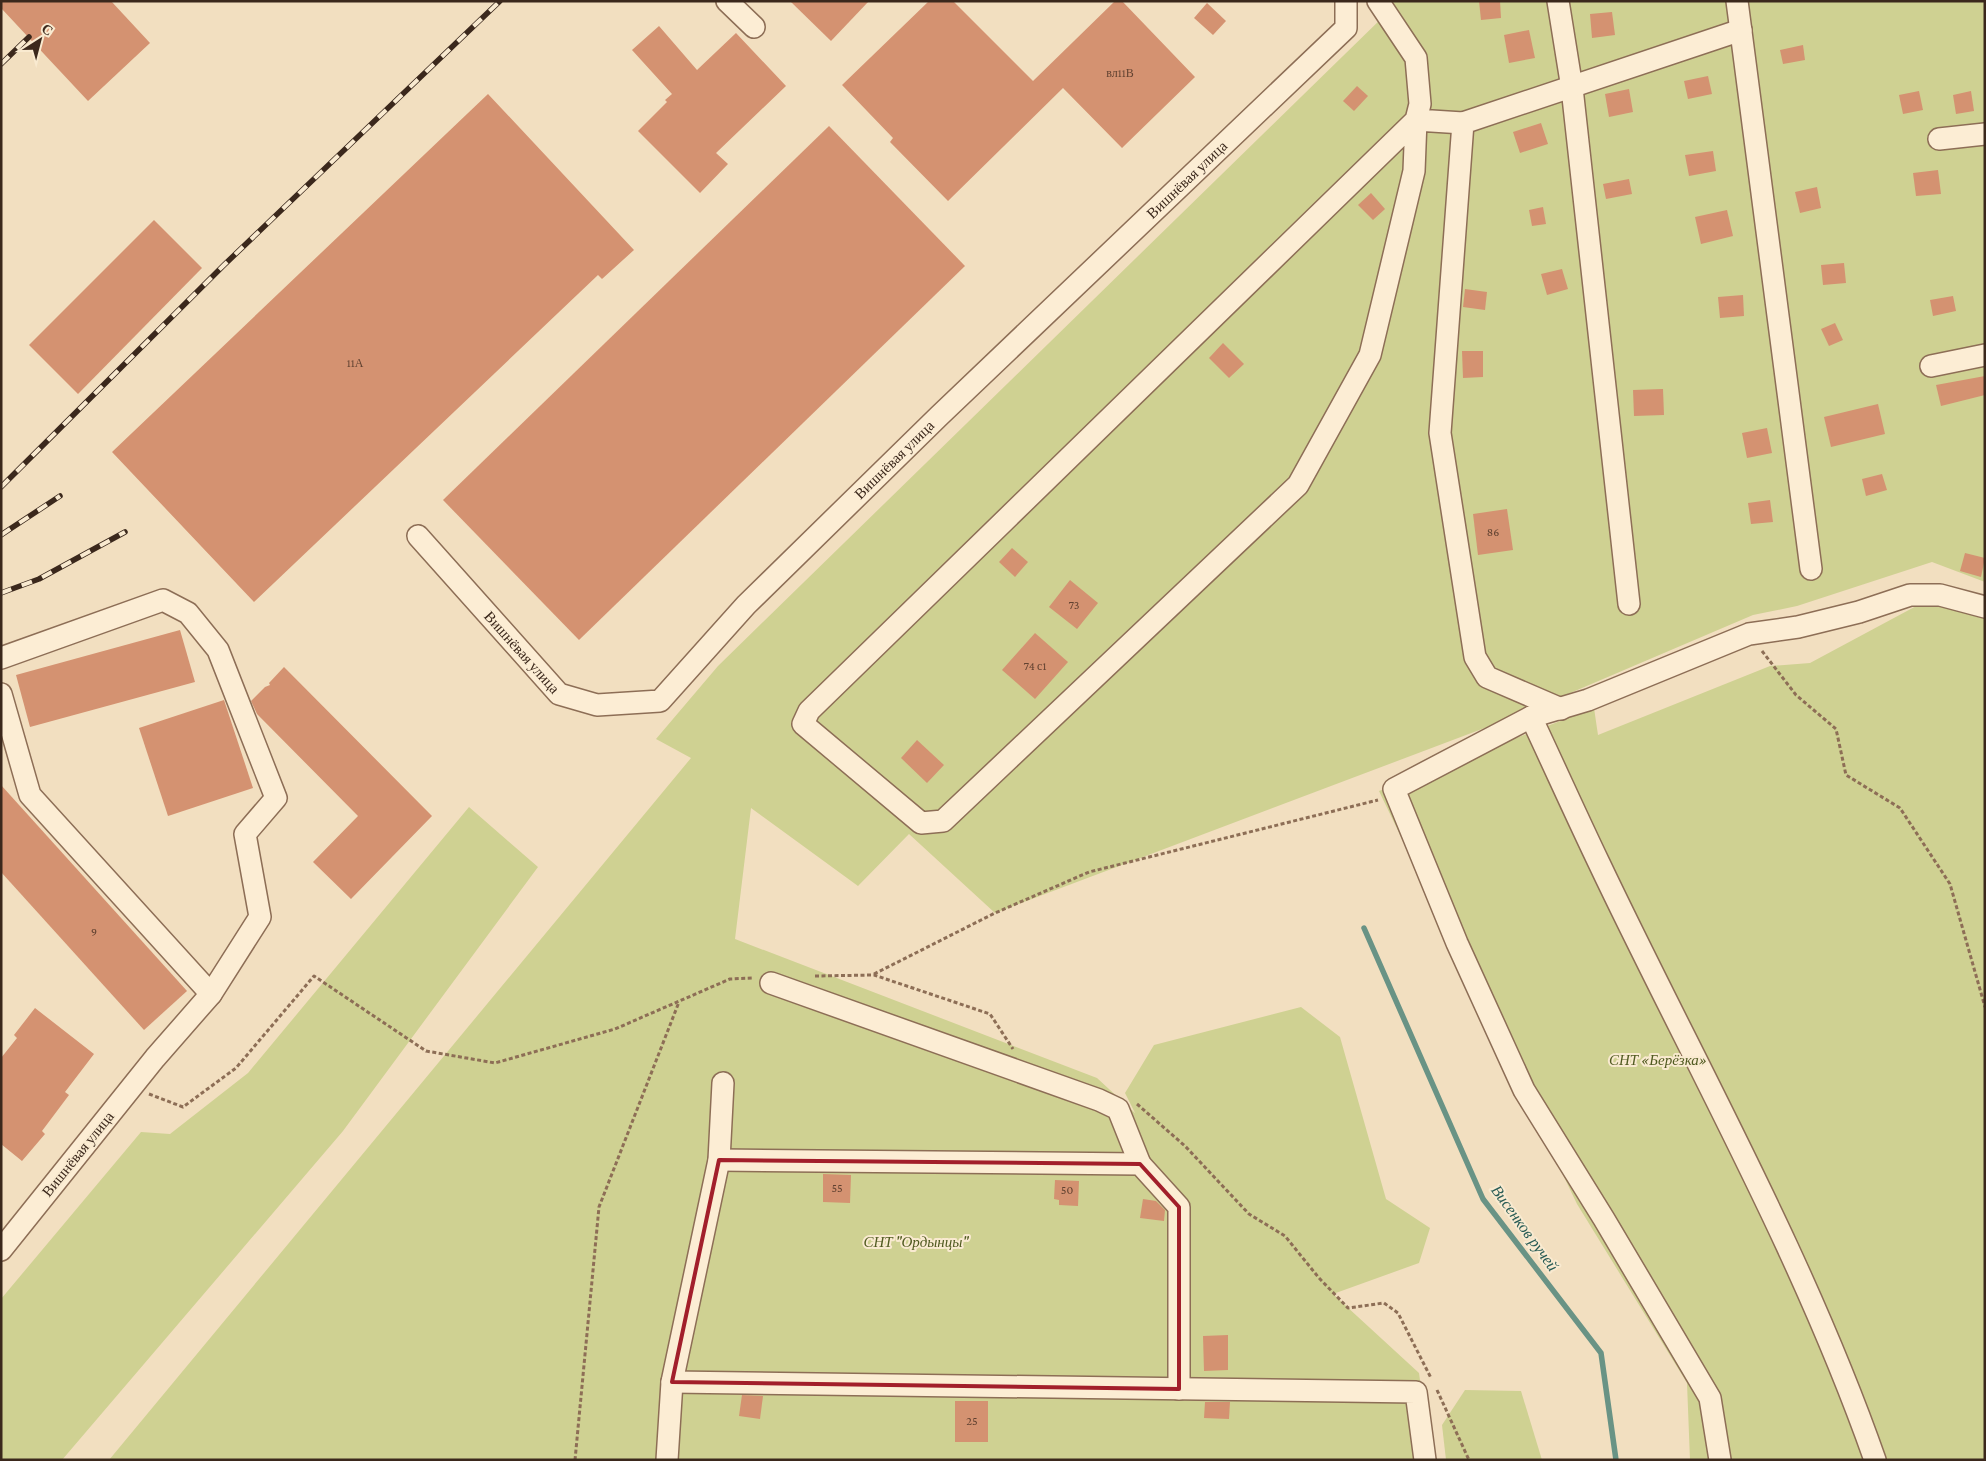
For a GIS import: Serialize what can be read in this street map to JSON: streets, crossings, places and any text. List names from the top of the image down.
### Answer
{
  "streets": {
    "street": ["Вишнёвая улица"]
  },
  "water": ["Висенков ручей"],
  "parks": ["СНТ «Берёзка»", "СНТ \"Ордынцы\""],
  "house_numbers": [
    "вл11В",
    "11А",
    "86",
    "73",
    "74 с1",
    "9",
    "55",
    "50",
    "25"
  ],
  "north": "top right"
}
